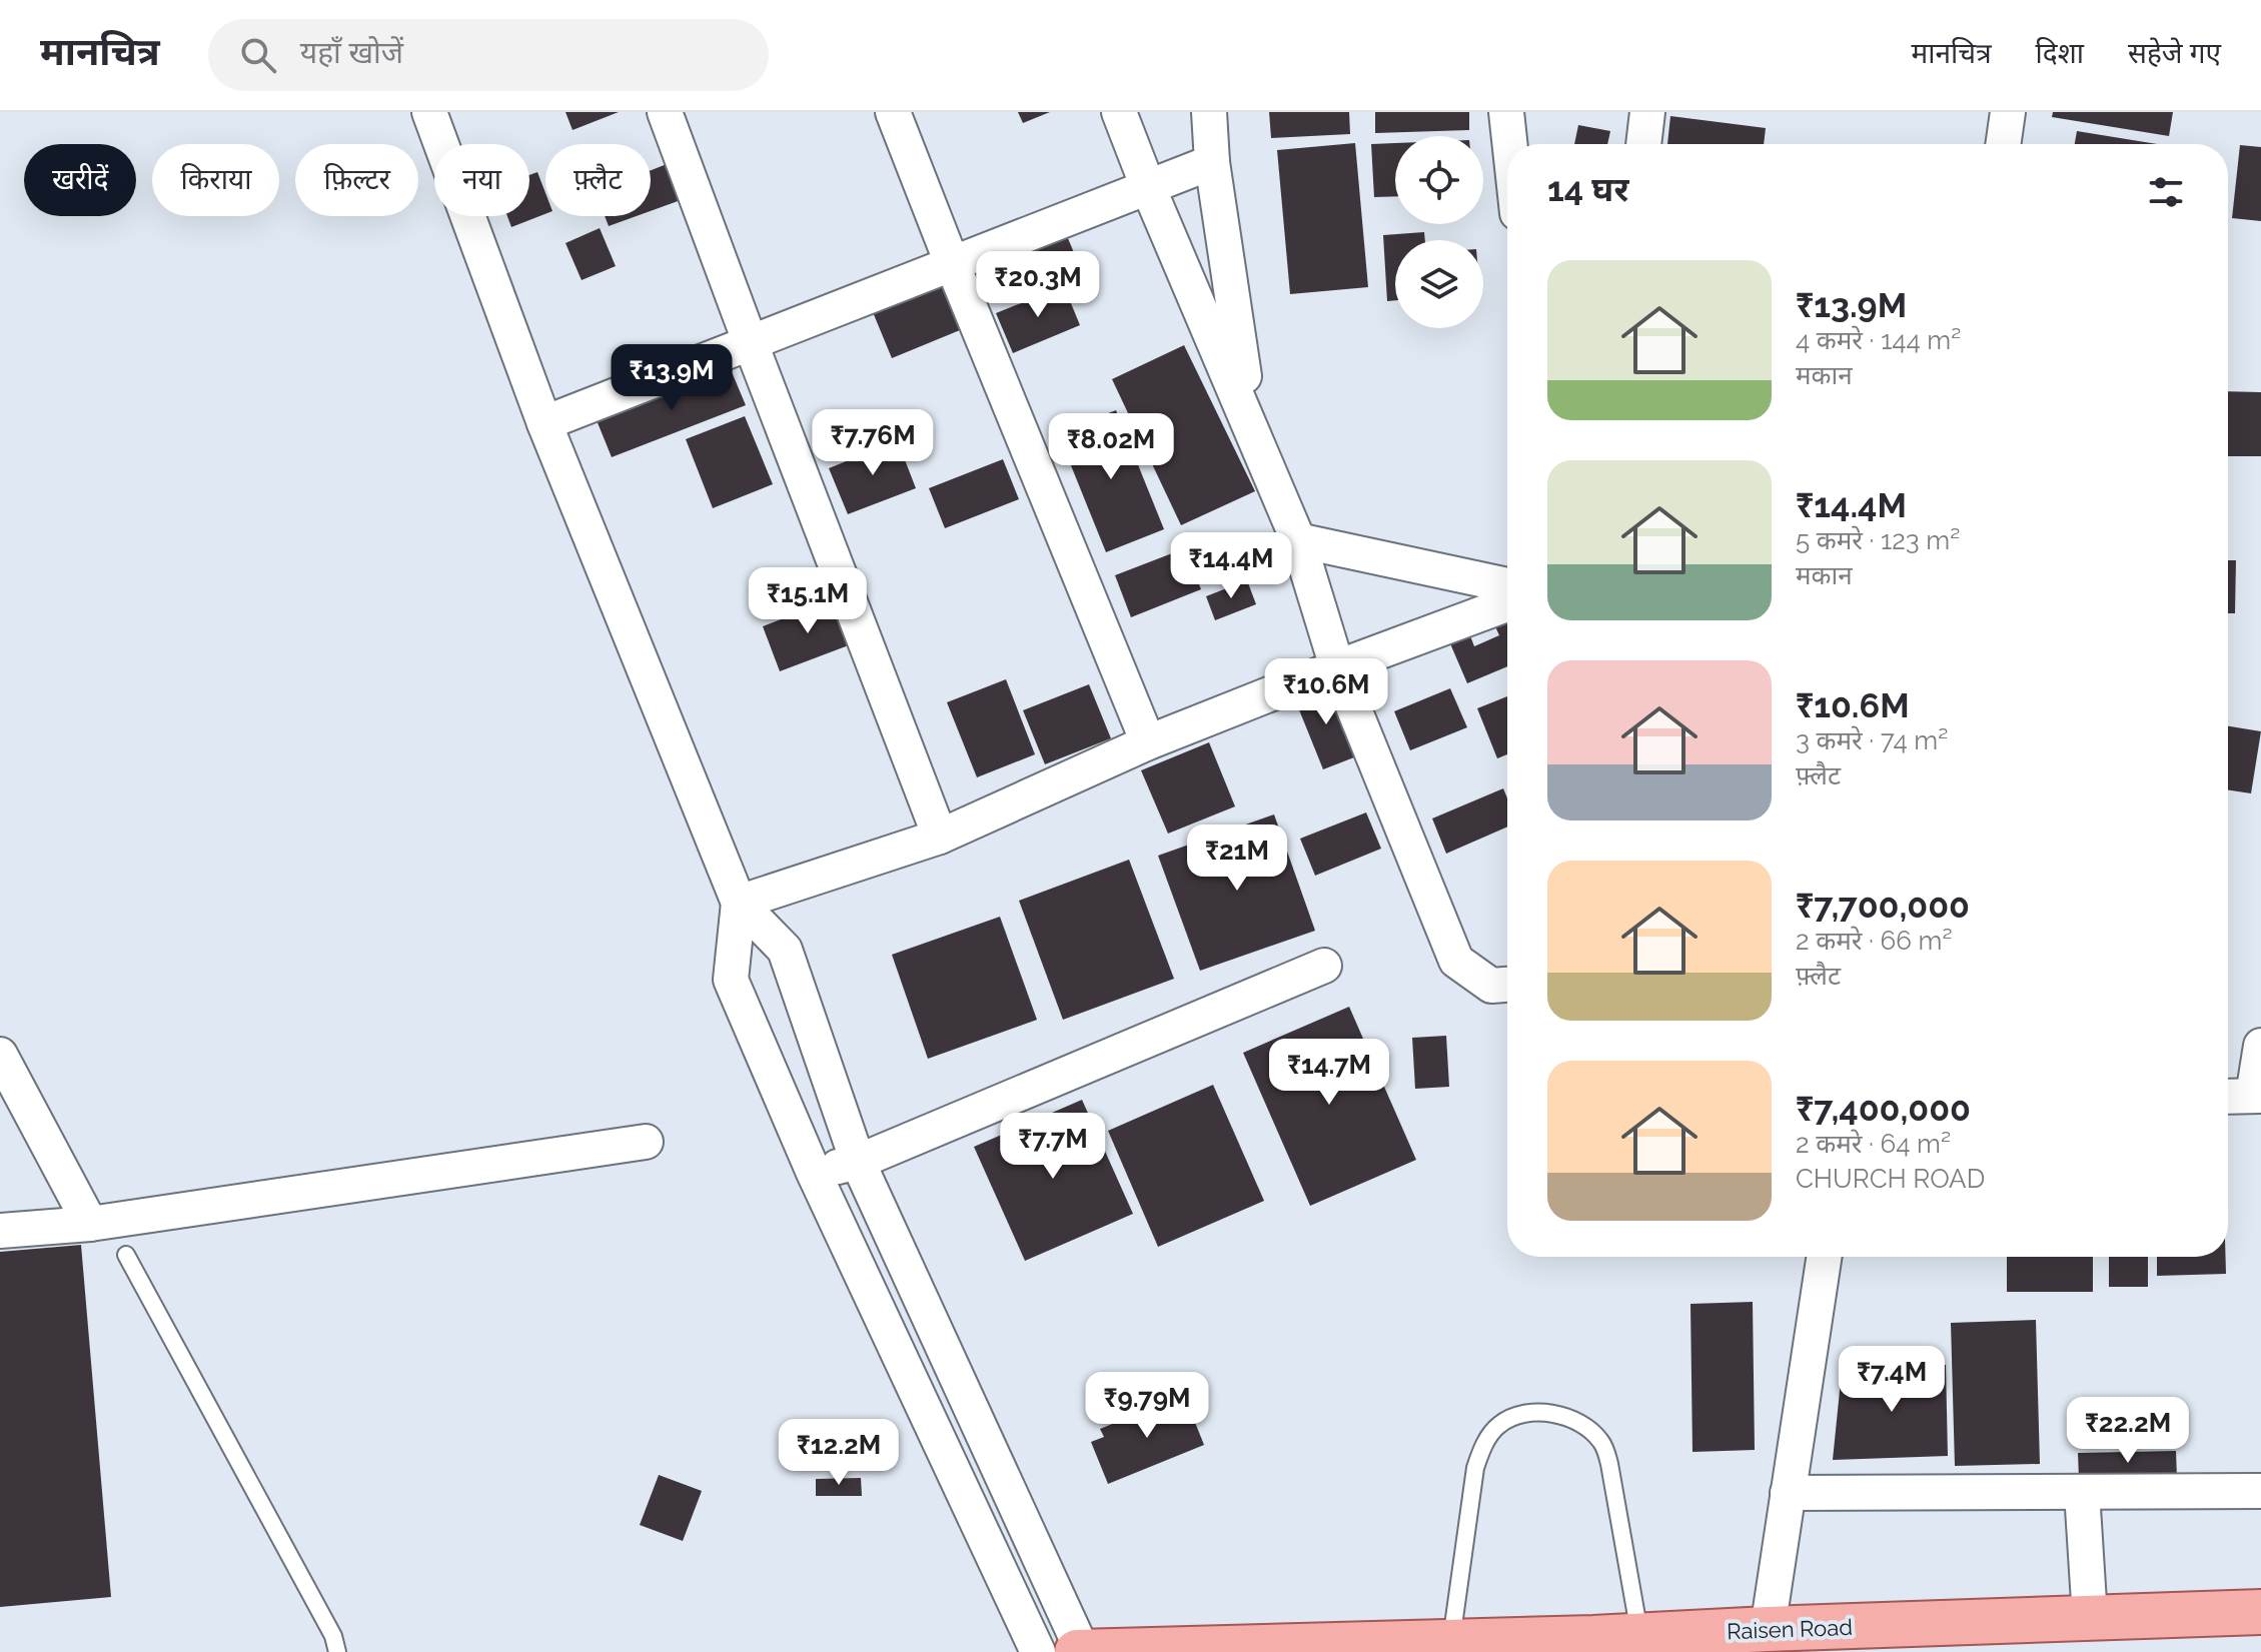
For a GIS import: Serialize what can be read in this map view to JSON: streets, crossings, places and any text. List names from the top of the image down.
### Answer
{
  "streets": {
    "main road": ["Raisen Road"]
  },
  "page": {
    "header": "मानचित्र",
    "search": "यहाँ खोजें",
    "nav": ["मानचित्र", "दिशा", "सहेजे गए"],
    "chip": [
      "खरीदें",
      "किराया",
      "फ़िल्टर",
      "नया",
      "फ़्लैट"
    ],
    "heading": "14 घर",
    "list": [
      {
        "name": "₹13.9M",
        "note": "4 कमरे · 144 m² · मकान"
      },
      {
        "name": "₹14.4M",
        "note": "5 कमरे · 123 m² · मकान"
      },
      {
        "name": "₹10.6M",
        "note": "3 कमरे · 74 m² · फ़्लैट"
      },
      {
        "name": "₹7,700,000",
        "note": "2 कमरे · 66 m² · फ़्लैट"
      },
      {
        "name": "₹7,400,000",
        "note": "2 कमरे · 64 m² · CHURCH ROAD"
      }
    ],
    "price": [
      "₹20.3M",
      "₹13.9M",
      "₹7.76M",
      "₹8.02M",
      "₹14.4M",
      "₹15.1M",
      "₹10.6M",
      "₹21M",
      "₹14.7M",
      "₹7.7M",
      "₹7.4M",
      "₹9.79M",
      "₹22.2M",
      "₹12.2M"
    ]
  }
}
